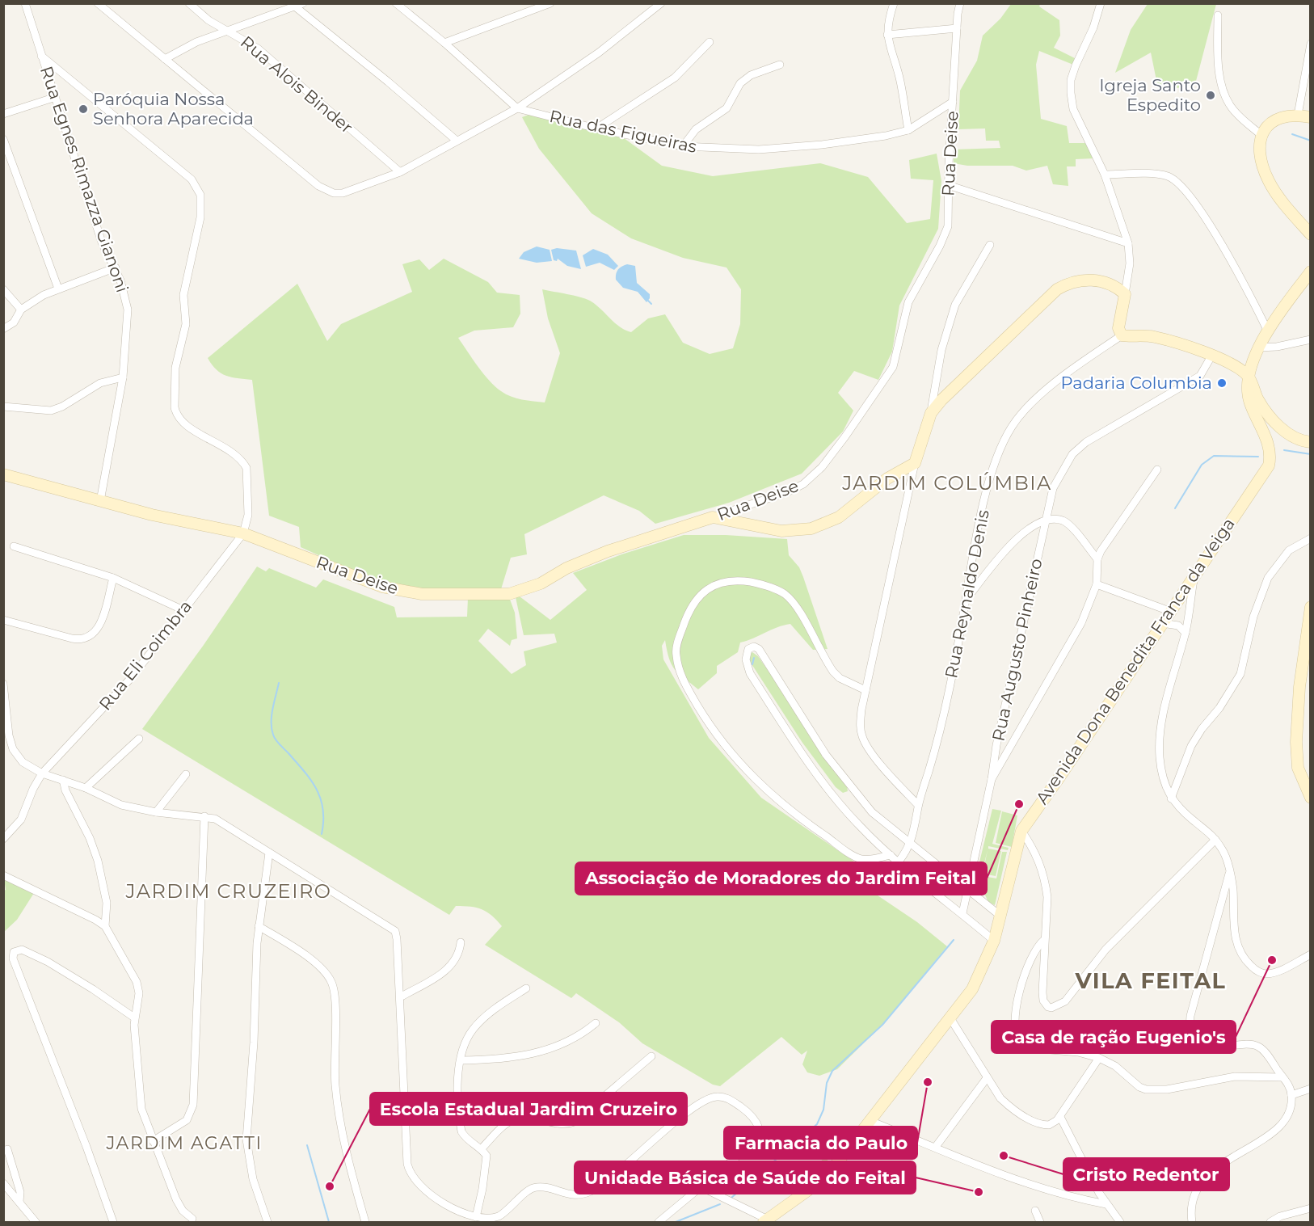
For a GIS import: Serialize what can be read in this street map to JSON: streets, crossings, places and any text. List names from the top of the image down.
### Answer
{
  "streets": {
    "street": [
      "Rua Alois Binder",
      "Rua das Figueiras",
      "Rua Deise",
      "Rua Egnes Rimazza Gianoni",
      "Rua Reynaldo Denis",
      "Rua Augusto Pinheiro",
      "Rua Eli Coimbra",
      "Avenida Dona Benedita Franca da Veiga"
    ]
  },
  "crossings": [
    ["Rua das Figueiras", "Rua Deise"],
    ["Rua Deise", "Rua Egnes Rimazza Gianoni"],
    ["Rua Deise", "Rua Eli Coimbra"]
  ],
  "districts": [
    "JARDIM COLÚMBIA",
    "JARDIM CRUZEIRO",
    "VILA FEITAL",
    "JARDIM AGATTI"
  ],
  "places": [
    "Igreja Santo Espedito",
    "Paróquia Nossa Senhora Aparecida",
    "Padaria Columbia",
    "Associação de Moradores do Jardim Feital",
    "Casa de ração Eugenio's",
    "Farmacia do Paulo",
    "Cristo Redentor",
    "Escola Estadual Jardim Cruzeiro",
    "Unidade Básica de Saúde do Feital"
  ]
}
